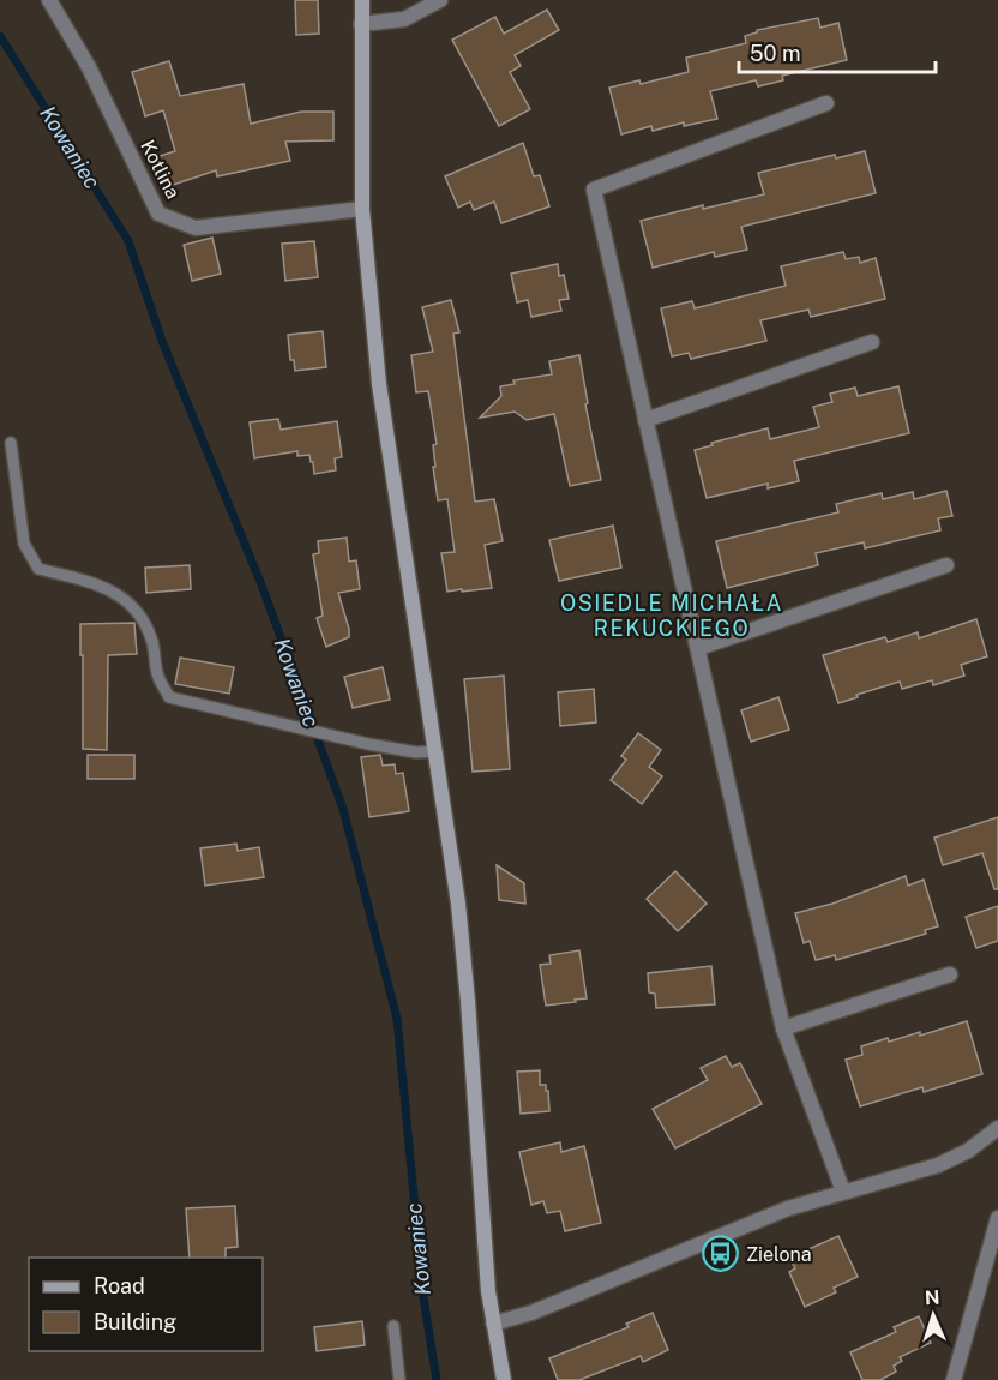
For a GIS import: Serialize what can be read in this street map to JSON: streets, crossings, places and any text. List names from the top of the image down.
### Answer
{
  "streets": {
    "street": ["Kotlina"]
  },
  "districts": ["OSIEDLE MICHAŁA REKUCKIEGO"],
  "water": ["Kowaniec"],
  "places": {
    "bus stop": ["Zielona"]
  },
  "legend": ["Road", "Building"],
  "scale_bar": "50 m",
  "north": "top"
}
